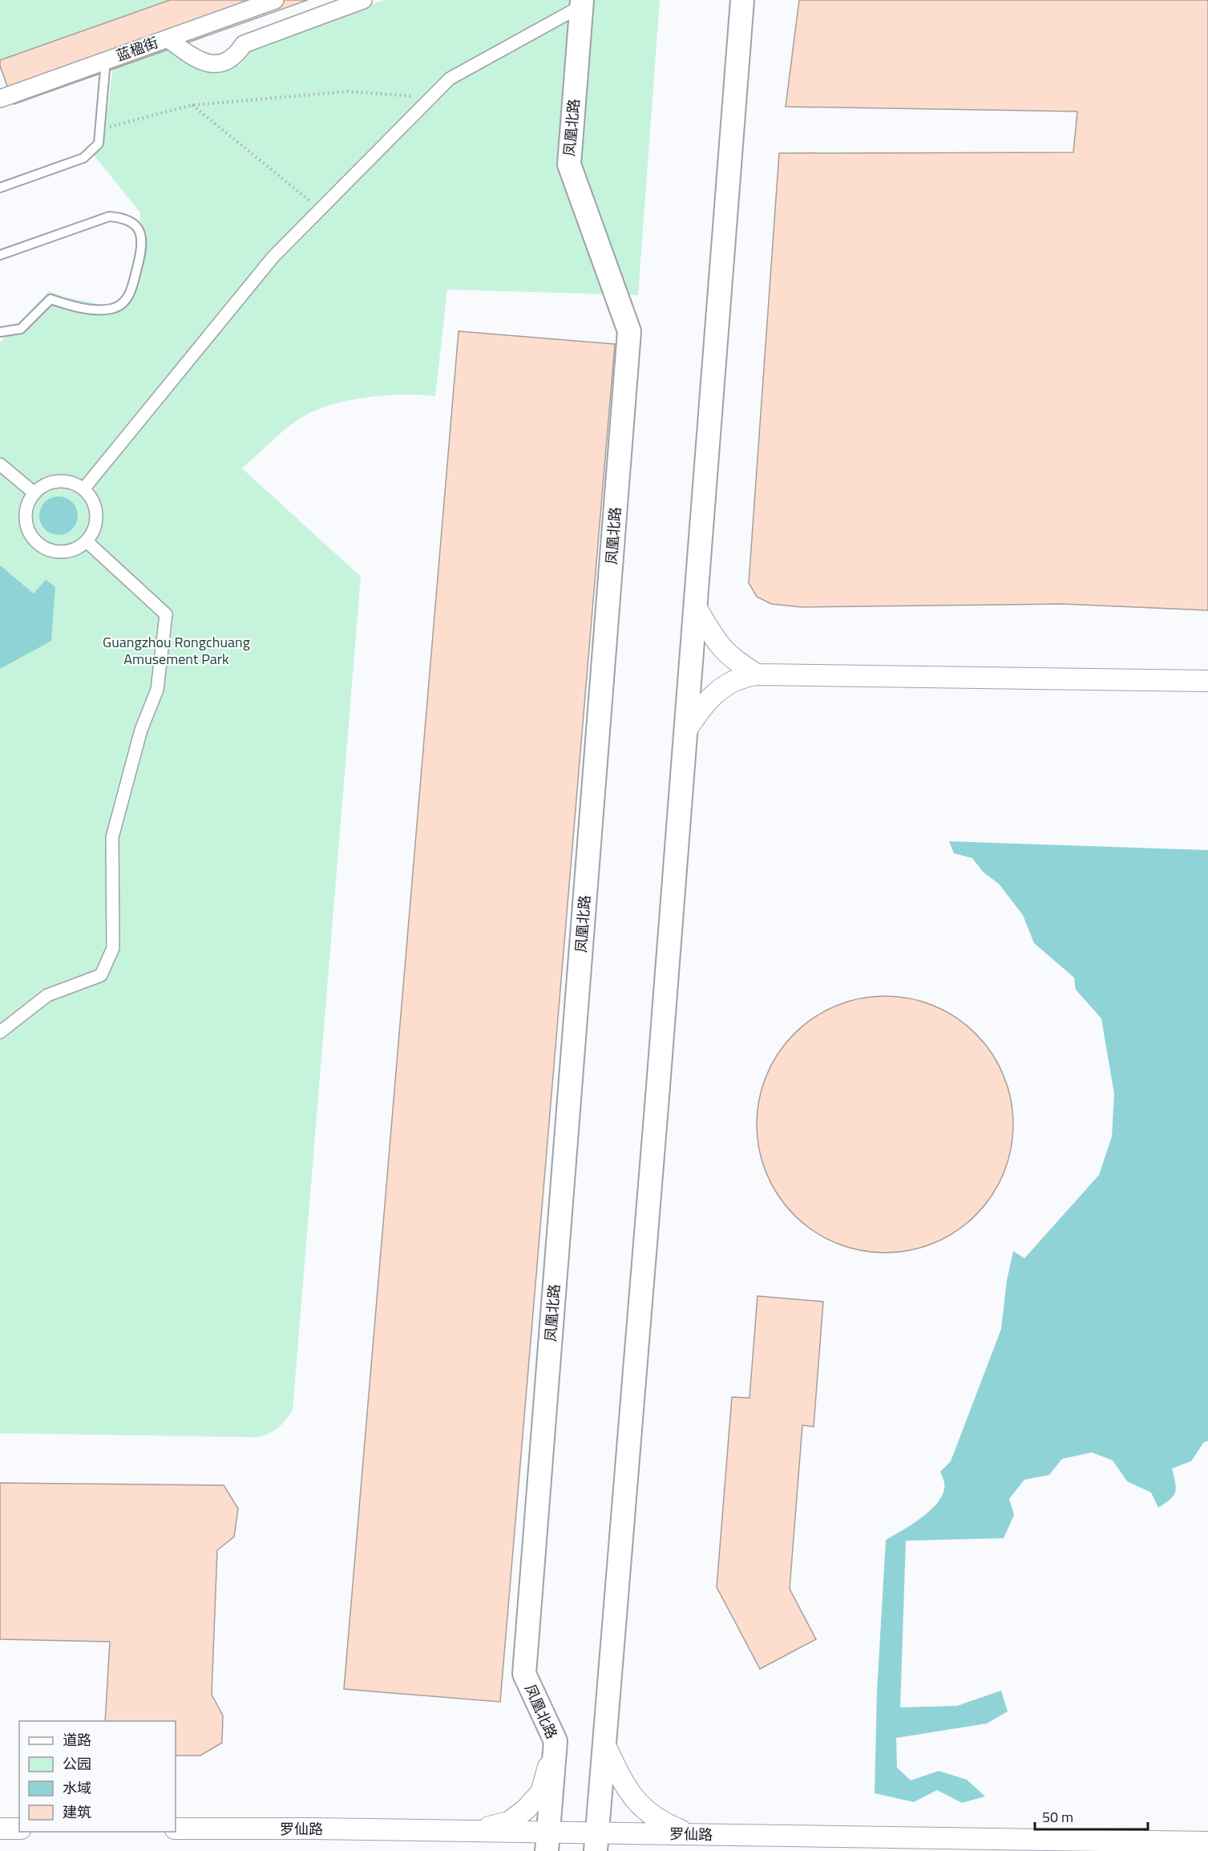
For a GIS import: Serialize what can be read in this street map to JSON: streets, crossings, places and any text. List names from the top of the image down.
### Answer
{
  "streets": {
    "main road": ["凤凰北路"],
    "street": ["蓝楹街", "罗仙路"]
  },
  "crossings": [
    ["凤凰北路", "罗仙路"]
  ],
  "parks": ["Guangzhou Rongchuang Amusement Park"],
  "legend": [
    "道路",
    "公园",
    "水域",
    "建筑"
  ],
  "scale_bar": "50 m"
}
